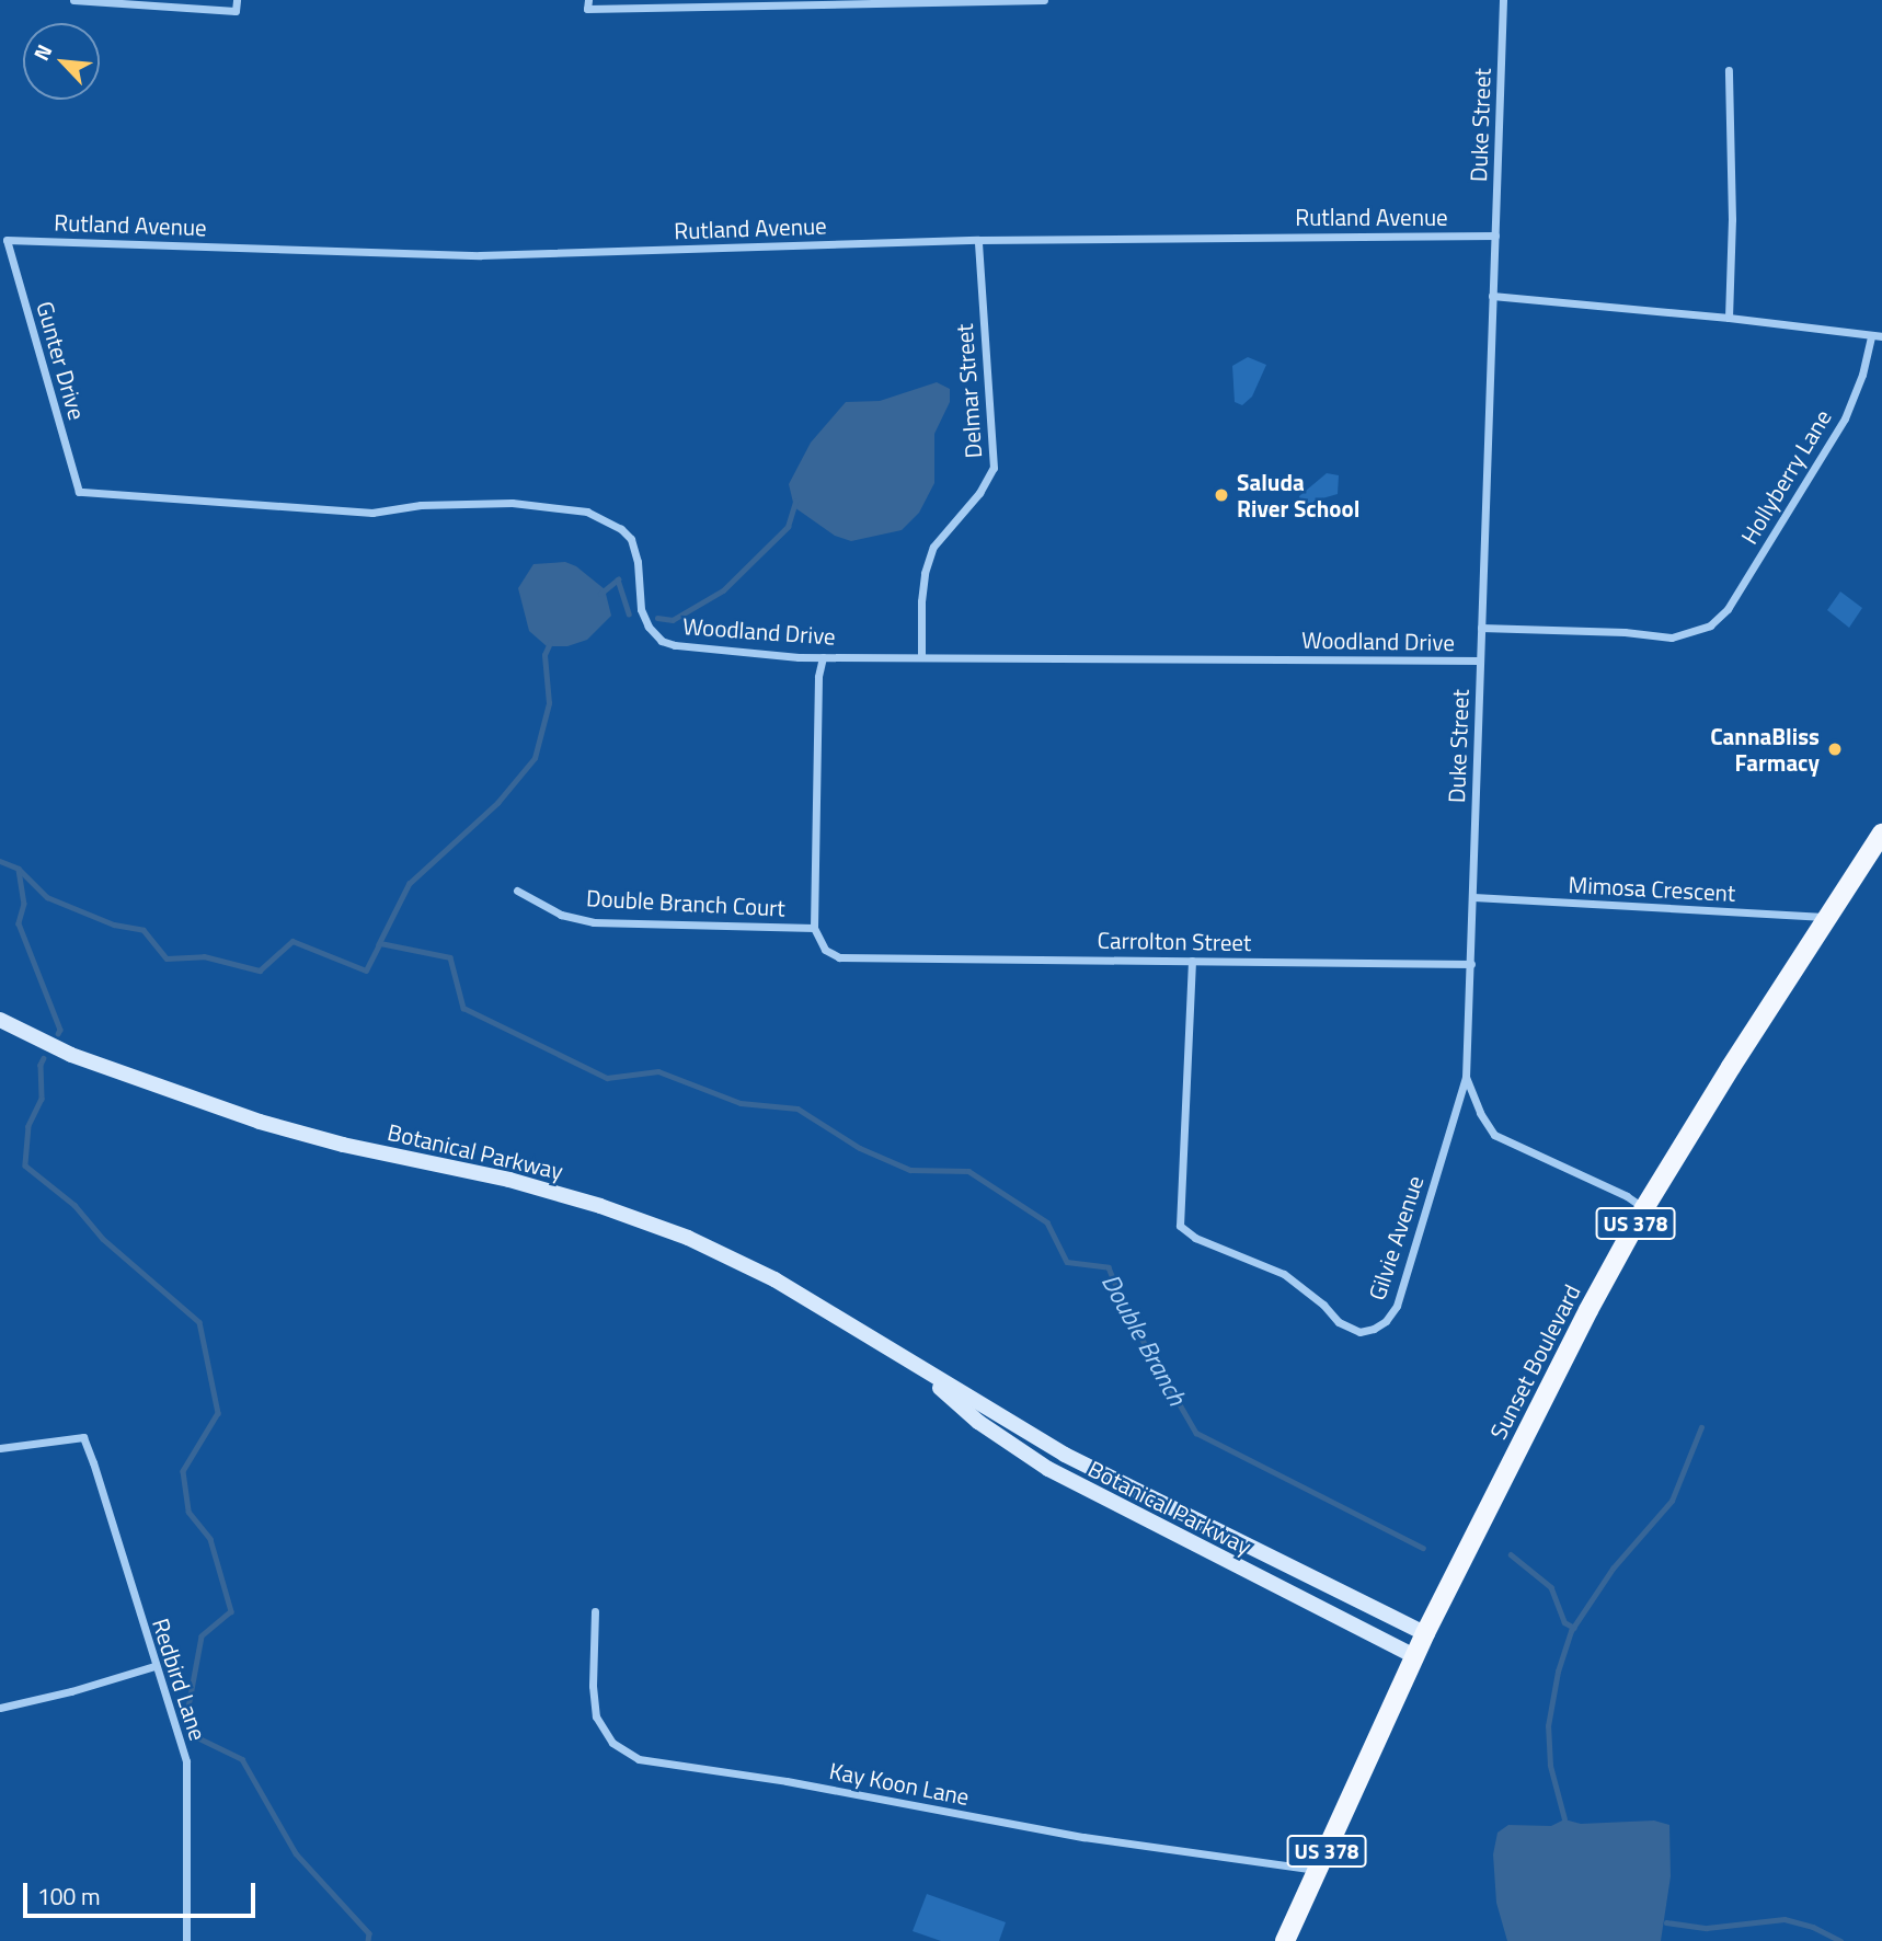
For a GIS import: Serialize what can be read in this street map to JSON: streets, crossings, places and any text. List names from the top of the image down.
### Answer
{
  "streets": {
    "main road": ["US 378", "Sunset Boulevard"],
    "street": [
      "Duke Street",
      "Rutland Avenue",
      "Gunter Drive",
      "Delmar Street",
      "Hollyberry Lane",
      "Woodland Drive",
      "Mimosa Crescent",
      "Double Branch Court",
      "Carrolton Street",
      "Botanical Parkway",
      "Gilvie Avenue",
      "Redbird Lane",
      "Kay Koon Lane"
    ]
  },
  "crossings": [
    ["Duke Street", "Rutland Avenue"],
    ["Duke Street", "Woodland Drive"],
    ["Duke Street", "Mimosa Crescent"],
    ["Duke Street", "Carrolton Street"],
    ["Duke Street", "Gilvie Avenue"],
    ["Duke Street", "Sunset Boulevard"],
    ["Rutland Avenue", "Gunter Drive"],
    ["Rutland Avenue", "Delmar Street"],
    ["Gunter Drive", "Woodland Drive"],
    ["Delmar Street", "Woodland Drive"],
    ["Hollyberry Lane", "Woodland Drive"],
    ["Mimosa Crescent", "Sunset Boulevard"],
    ["Double Branch Court", "Carrolton Street"],
    ["Carrolton Street", "Gilvie Avenue"],
    ["Botanical Parkway", "Sunset Boulevard"],
    ["Sunset Boulevard", "Kay Koon Lane"]
  ],
  "water": ["Double Branch"],
  "places": ["Saluda River School", "CannaBliss Farmacy"],
  "scale_bar": "100 m",
  "north": "top left"
}
